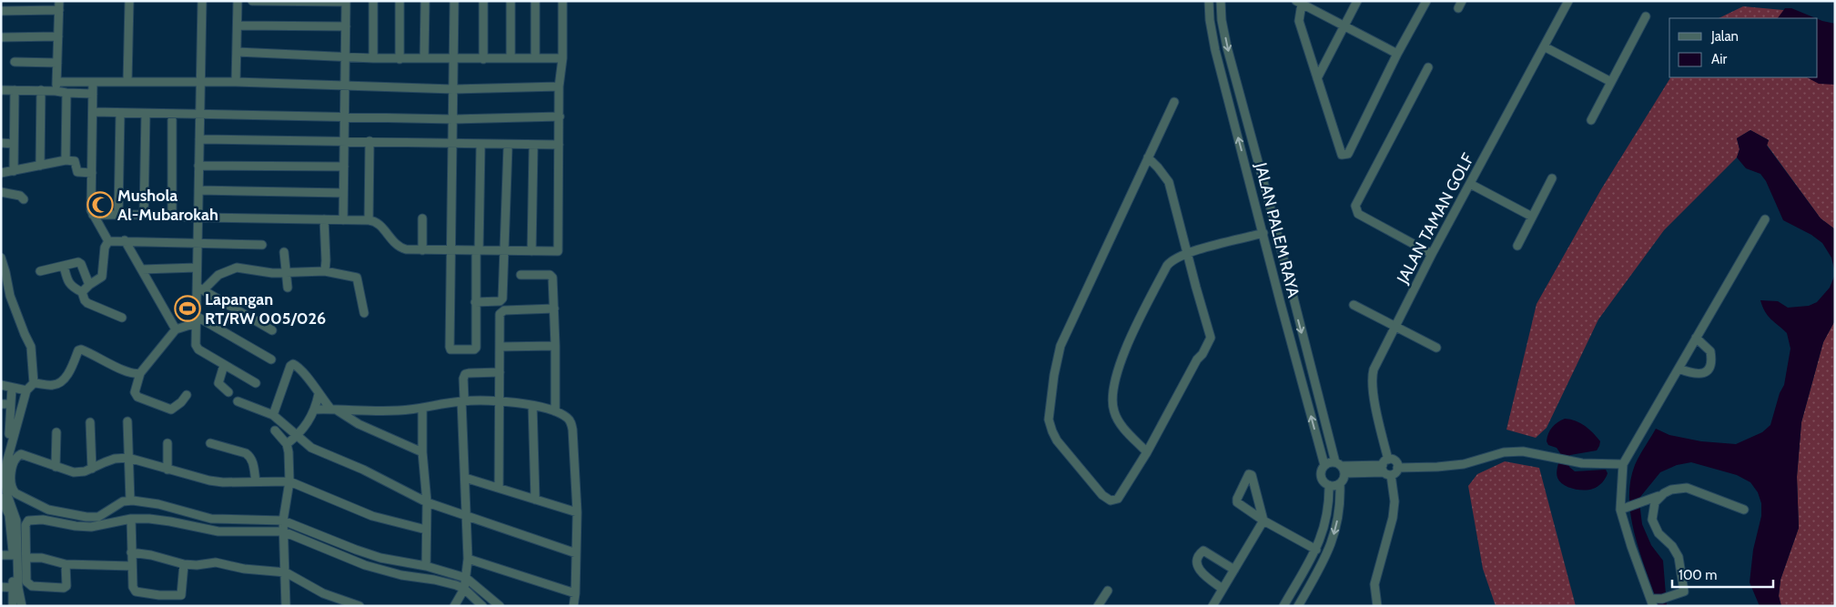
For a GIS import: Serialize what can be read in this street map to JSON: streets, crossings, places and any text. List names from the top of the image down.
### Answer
{
  "streets": {
    "street": ["JALAN TAMAN GOLF", "JALAN PALEM RAYA"]
  },
  "places": {
    "mosque": ["Mushola Al-Mubarokah"],
    "sports": ["Lapangan RT/RW 005/026"]
  },
  "legend": ["Jalan", "Air"],
  "scale_bar": "100 m"
}
